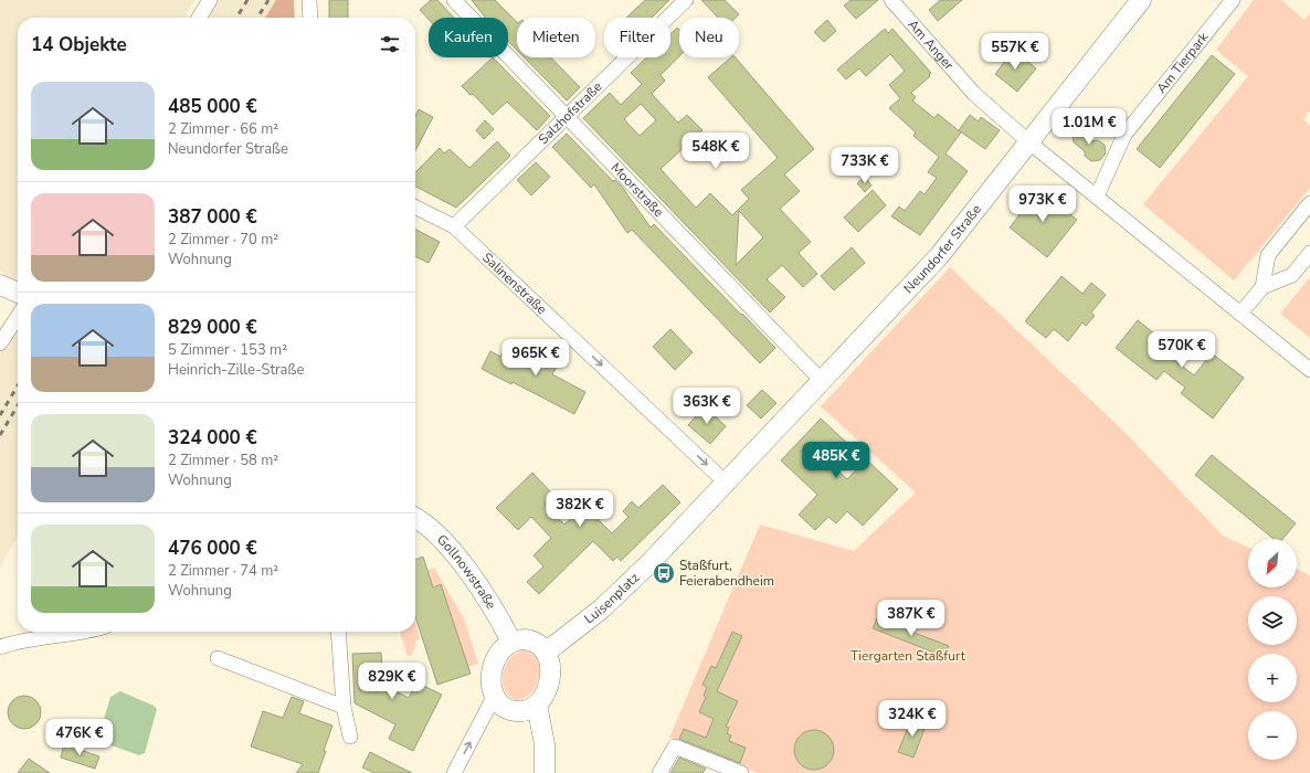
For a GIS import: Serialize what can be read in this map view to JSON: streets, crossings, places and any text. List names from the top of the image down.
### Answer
{
  "streets": {
    "main road": ["Neundorfer Straße", "Gollnowstraße", "Luisenplatz"],
    "street": [
      "Am Anger",
      "Am Tierpark",
      "Salzhofstraße",
      "Moorstraße",
      "Salinenstraße"
    ]
  },
  "crossings": [
    ["Am Anger", "Neundorfer Straße"],
    ["Salzhofstraße", "Moorstraße"],
    ["Salzhofstraße", "Salinenstraße"],
    ["Moorstraße", "Neundorfer Straße"],
    ["Neundorfer Straße", "Salinenstraße"],
    ["Neundorfer Straße", "Luisenplatz"],
    ["Salinenstraße", "Luisenplatz"],
    ["Gollnowstraße", "Luisenplatz"]
  ],
  "one_way": ["Salinenstraße"],
  "parks": ["Tiergarten Staßfurt"],
  "places": {
    "bus stop": ["Staßfurt, Feierabendheim"]
  },
  "north": "bottom left",
  "page": {
    "chip": [
      "Kaufen",
      "Mieten",
      "Filter",
      "Neu"
    ],
    "heading": "14 Objekte",
    "price": [
      "557K €",
      "1.01M €",
      "548K €",
      "733K €",
      "973K €",
      "570K €",
      "965K €",
      "363K €",
      "485K €",
      "382K €",
      "387K €",
      "829K €",
      "324K €",
      "476K €"
    ],
    "list": [
      {
        "name": "485 000 €",
        "note": "2 Zimmer · 66 m² · Neundorfer Straße"
      },
      {
        "name": "387 000 €",
        "note": "2 Zimmer · 70 m² · Wohnung"
      },
      {
        "name": "829 000 €",
        "note": "5 Zimmer · 153 m² · Heinrich-Zille-Straße"
      },
      {
        "name": "324 000 €",
        "note": "2 Zimmer · 58 m² · Wohnung"
      },
      {
        "name": "476 000 €",
        "note": "2 Zimmer · 74 m² · Wohnung"
      }
    ],
    "map_buttons": ["+", "−"]
  }
}
